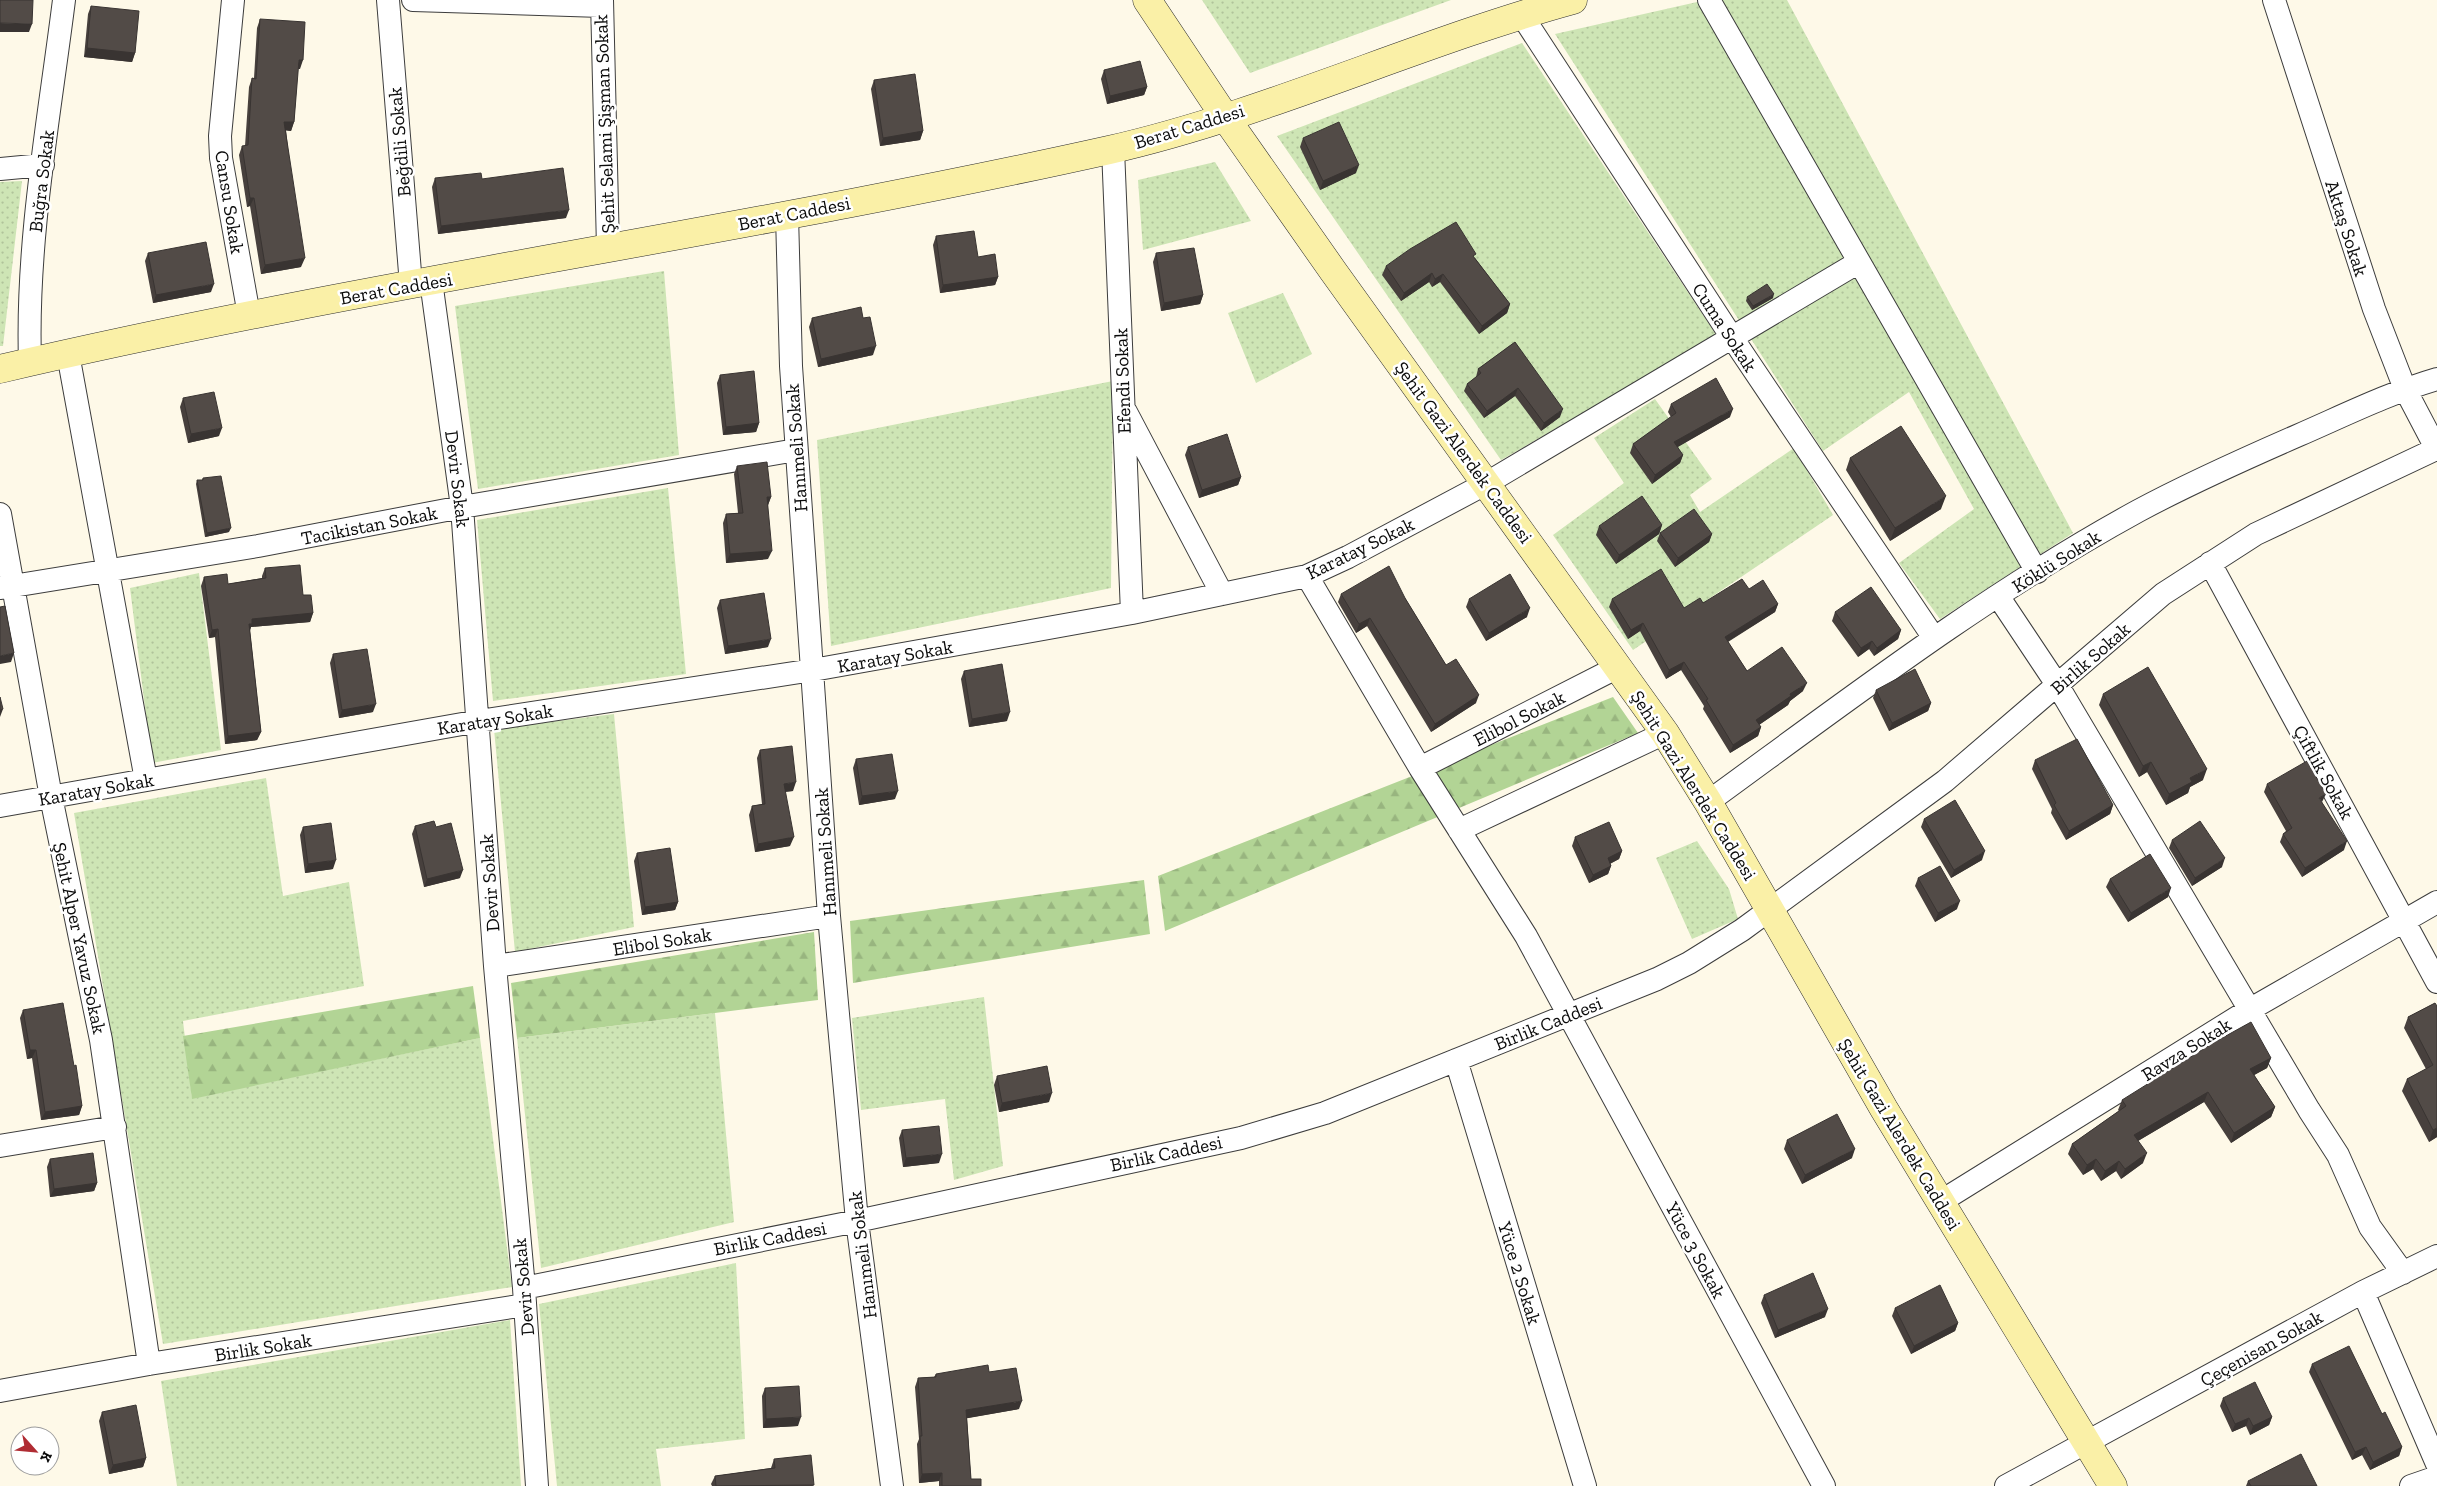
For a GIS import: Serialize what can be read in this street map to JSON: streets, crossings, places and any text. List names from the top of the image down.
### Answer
{
  "streets": {
    "street": [
      "Şehit Selami Şişman Sokak",
      "Berat Caddesi",
      "Beğdili Sokak",
      "Buğra Sokak",
      "Cansu Sokak",
      "Aktaş Sokak",
      "Cuma Sokak",
      "Efendi Sokak",
      "Hanımeli Sokak",
      "Şehit Gazi Alerdek Caddesi",
      "Devir Sokak",
      "Tacikistan Sokak",
      "Karatay Sokak",
      "Köklü Sokak",
      "Birlik Sokak",
      "Elibol Sokak",
      "Çiftlik Sokak",
      "Şehit Alper Yavuz Sokak",
      "Birlik Caddesi",
      "Ravza Sokak",
      "Yüce 3 Sokak",
      "Yüce 2 Sokak",
      "Çeçenisan Sokak"
    ]
  },
  "crossings": [
    ["Şehit Selami Şişman Sokak", "Berat Caddesi"],
    ["Berat Caddesi", "Beğdili Sokak"],
    ["Berat Caddesi", "Buğra Sokak"],
    ["Berat Caddesi", "Cansu Sokak"],
    ["Berat Caddesi", "Cuma Sokak"],
    ["Berat Caddesi", "Efendi Sokak"],
    ["Berat Caddesi", "Hanımeli Sokak"],
    ["Berat Caddesi", "Şehit Gazi Alerdek Caddesi"],
    ["Berat Caddesi", "Devir Sokak"],
    ["Beğdili Sokak", "Devir Sokak"],
    ["Aktaş Sokak", "Köklü Sokak"],
    ["Aktaş Sokak", "Birlik Sokak"],
    ["Cuma Sokak", "Karatay Sokak"],
    ["Cuma Sokak", "Köklü Sokak"],
    ["Efendi Sokak", "Karatay Sokak"],
    ["Hanımeli Sokak", "Tacikistan Sokak"],
    ["Hanımeli Sokak", "Karatay Sokak"],
    ["Hanımeli Sokak", "Elibol Sokak"],
    ["Hanımeli Sokak", "Birlik Caddesi"],
    ["Şehit Gazi Alerdek Caddesi", "Karatay Sokak"],
    ["Şehit Gazi Alerdek Caddesi", "Köklü Sokak"],
    ["Şehit Gazi Alerdek Caddesi", "Birlik Sokak"],
    ["Şehit Gazi Alerdek Caddesi", "Elibol Sokak"],
    ["Şehit Gazi Alerdek Caddesi", "Birlik Caddesi"],
    ["Şehit Gazi Alerdek Caddesi", "Ravza Sokak"],
    ["Şehit Gazi Alerdek Caddesi", "Çeçenisan Sokak"],
    ["Devir Sokak", "Tacikistan Sokak"],
    ["Devir Sokak", "Karatay Sokak"],
    ["Devir Sokak", "Birlik Sokak"],
    ["Devir Sokak", "Elibol Sokak"],
    ["Devir Sokak", "Birlik Caddesi"],
    ["Tacikistan Sokak", "Şehit Alper Yavuz Sokak"],
    ["Karatay Sokak", "Şehit Alper Yavuz Sokak"],
    ["Karatay Sokak", "Yüce 3 Sokak"],
    ["Birlik Sokak", "Çiftlik Sokak"],
    ["Birlik Sokak", "Şehit Alper Yavuz Sokak"],
    ["Birlik Sokak", "Birlik Caddesi"],
    ["Elibol Sokak", "Yüce 3 Sokak"],
    ["Çiftlik Sokak", "Ravza Sokak"],
    ["Birlik Caddesi", "Yüce 3 Sokak"],
    ["Birlik Caddesi", "Yüce 2 Sokak"]
  ],
  "north": "bottom right"
}
